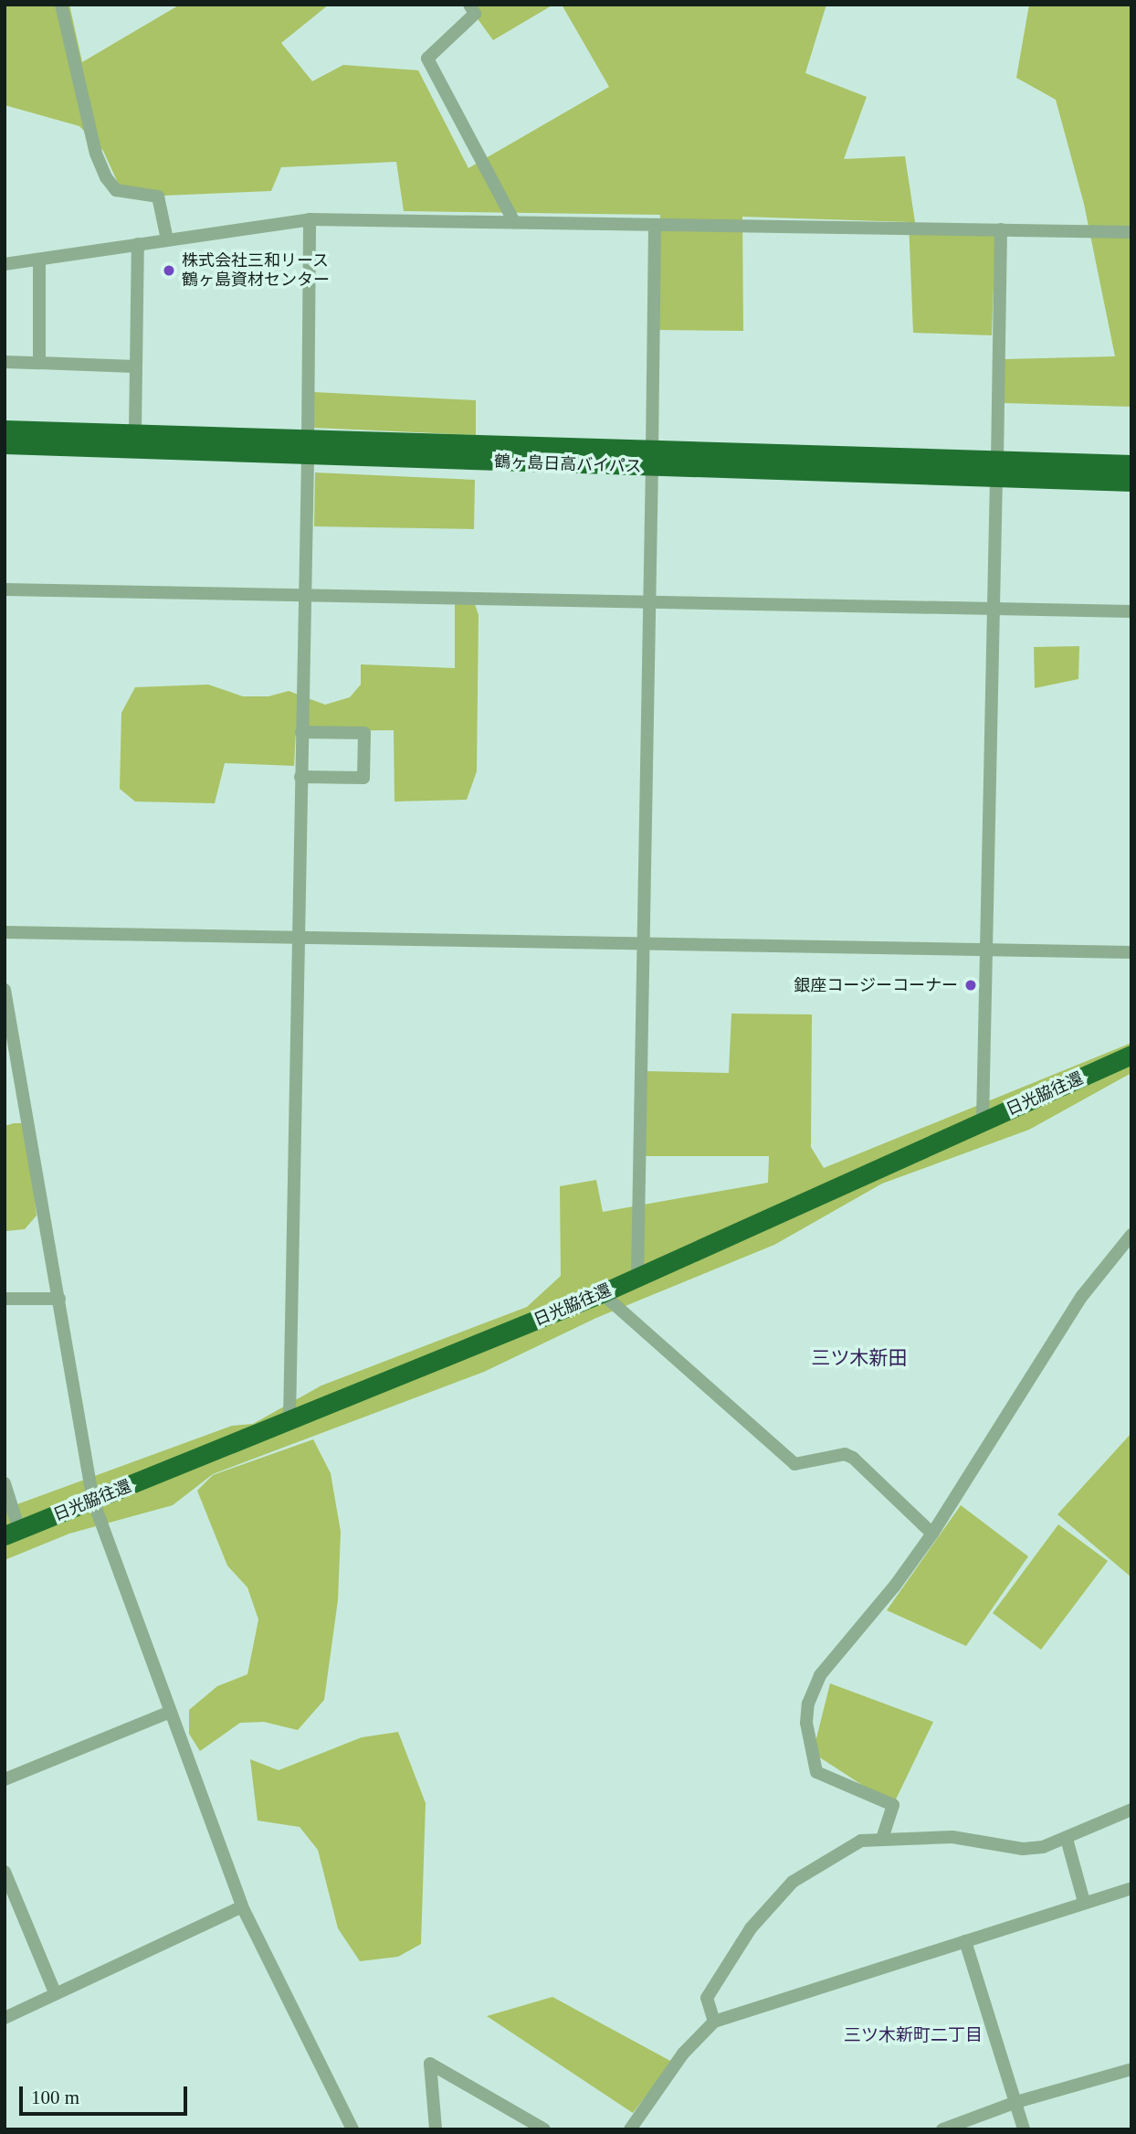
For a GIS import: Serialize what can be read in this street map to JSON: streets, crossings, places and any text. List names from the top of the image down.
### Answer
{
  "streets": {
    "highway": ["鶴ヶ島日高バイパス", "日光脇往還"]
  },
  "districts": ["三ツ木新田", "三ツ木新町二丁目"],
  "places": ["株式会社三和リース 鶴ヶ島資材センター", "銀座コージーコーナー"],
  "scale_bar": "100 m"
}
